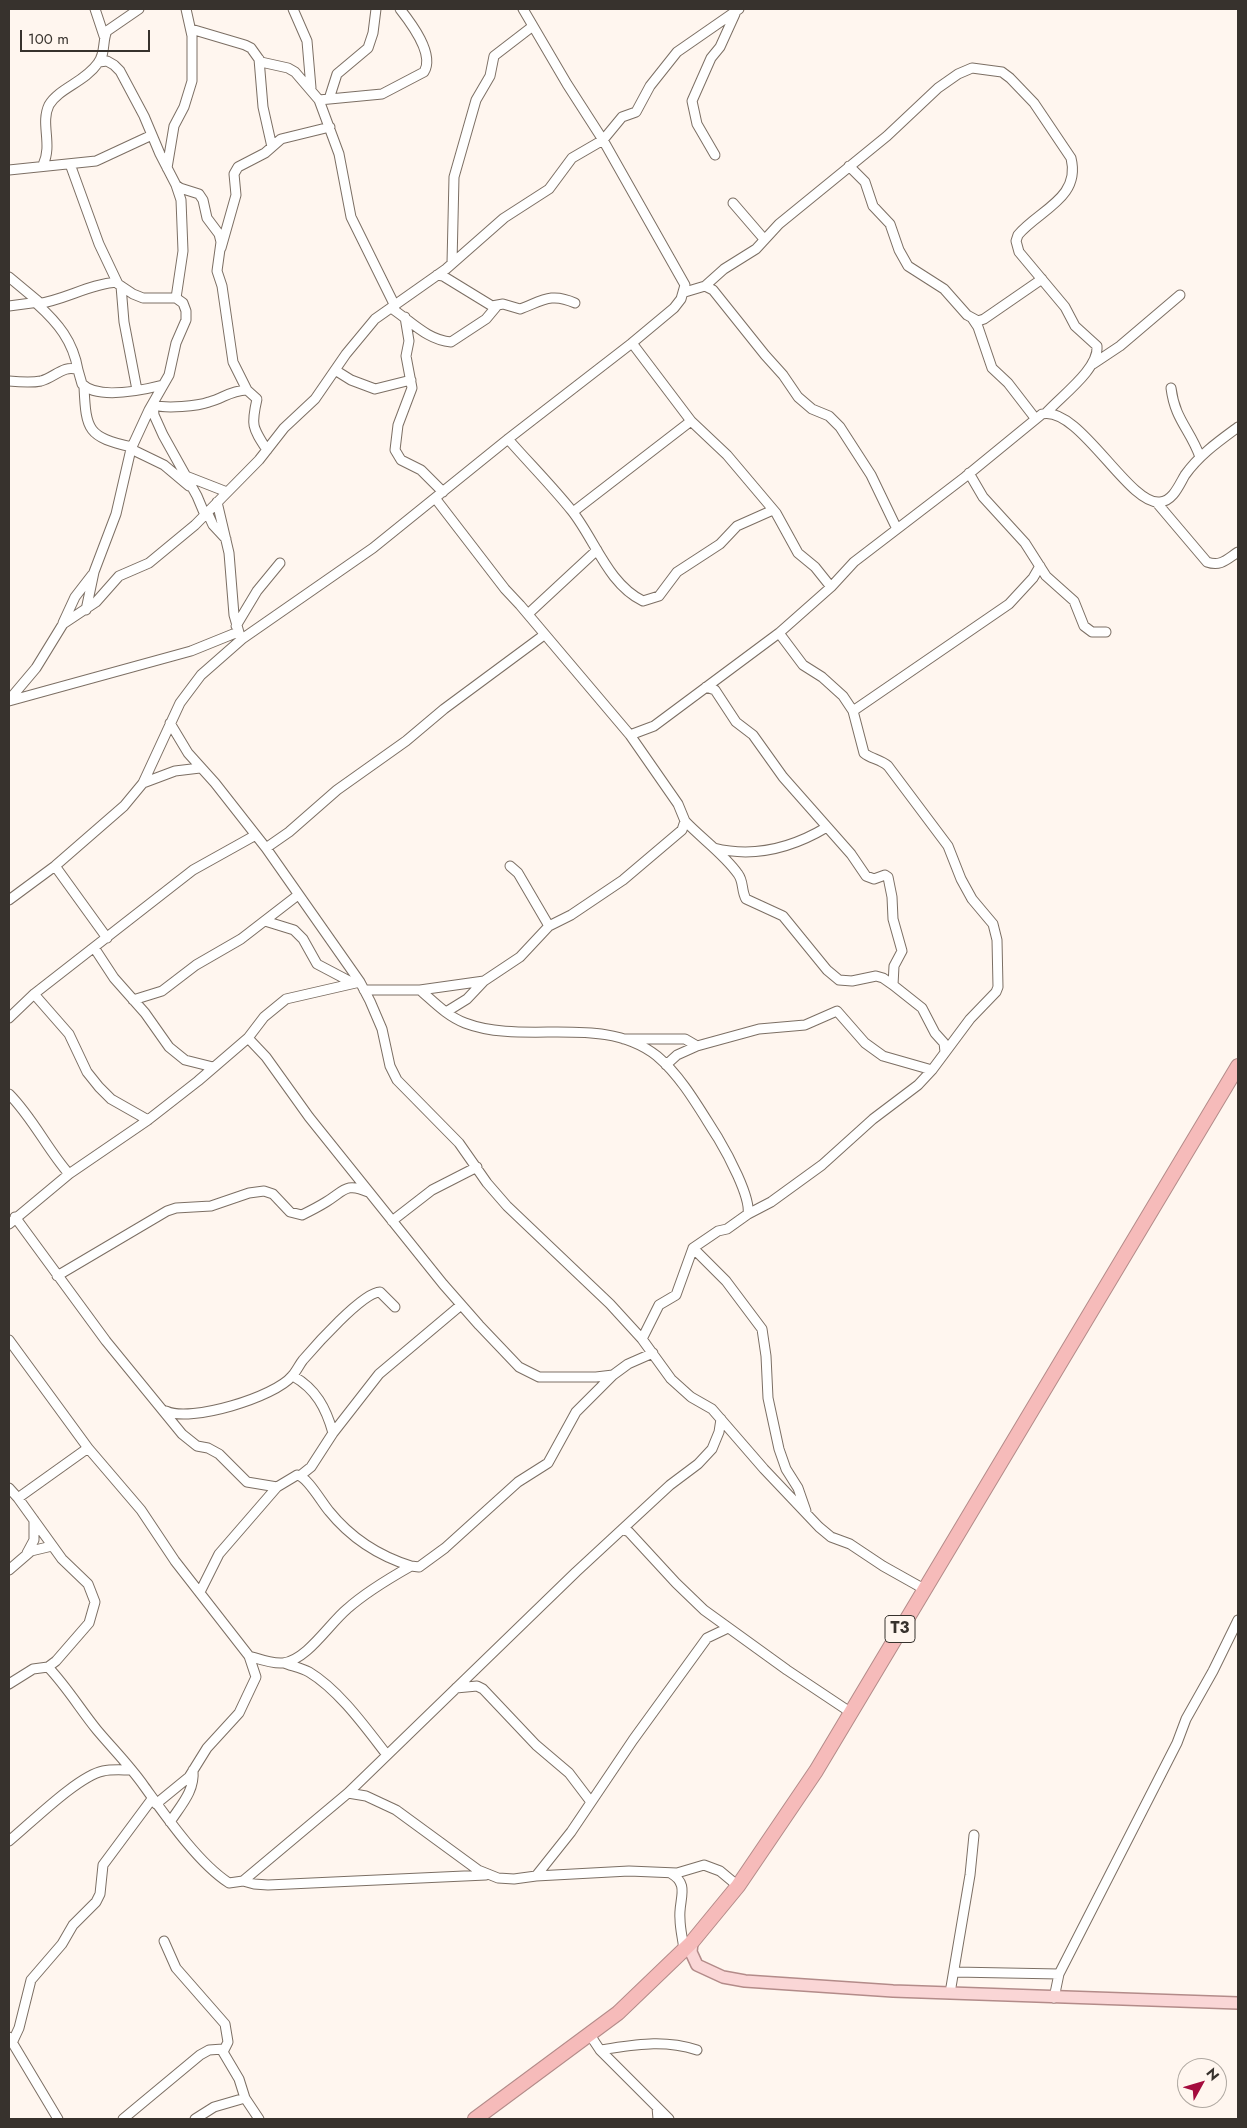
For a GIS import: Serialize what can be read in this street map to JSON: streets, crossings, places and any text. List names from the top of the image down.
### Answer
{
  "streets": {
    "highway": ["T3"]
  },
  "scale_bar": "100 m",
  "north": "top right"
}
